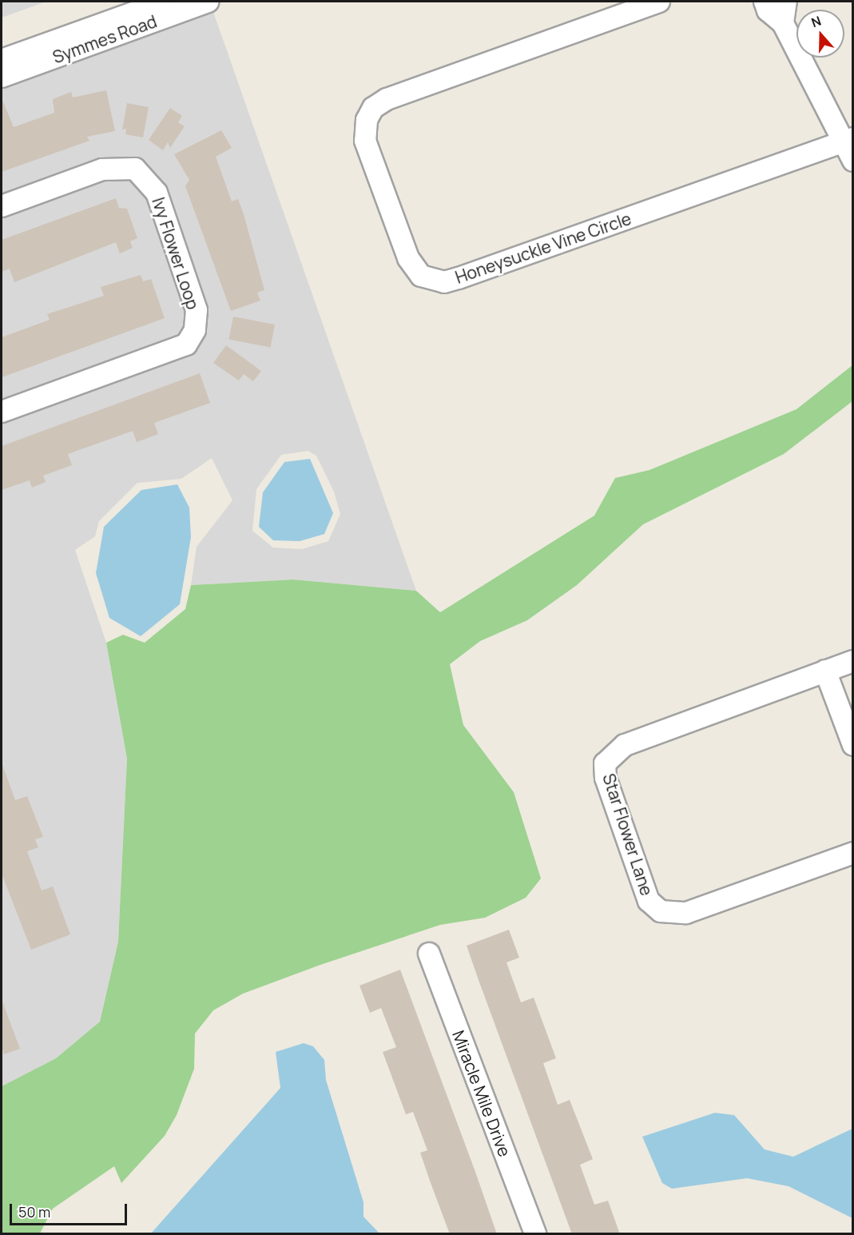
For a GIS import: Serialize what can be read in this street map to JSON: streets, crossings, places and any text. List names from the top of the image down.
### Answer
{
  "streets": {
    "street": [
      "Symmes Road",
      "Honeysuckle Vine Circle",
      "Ivy Flower Loop",
      "Star Flower Lane",
      "Miracle Mile Drive"
    ]
  },
  "scale_bar": "50 m",
  "north": "top"
}
